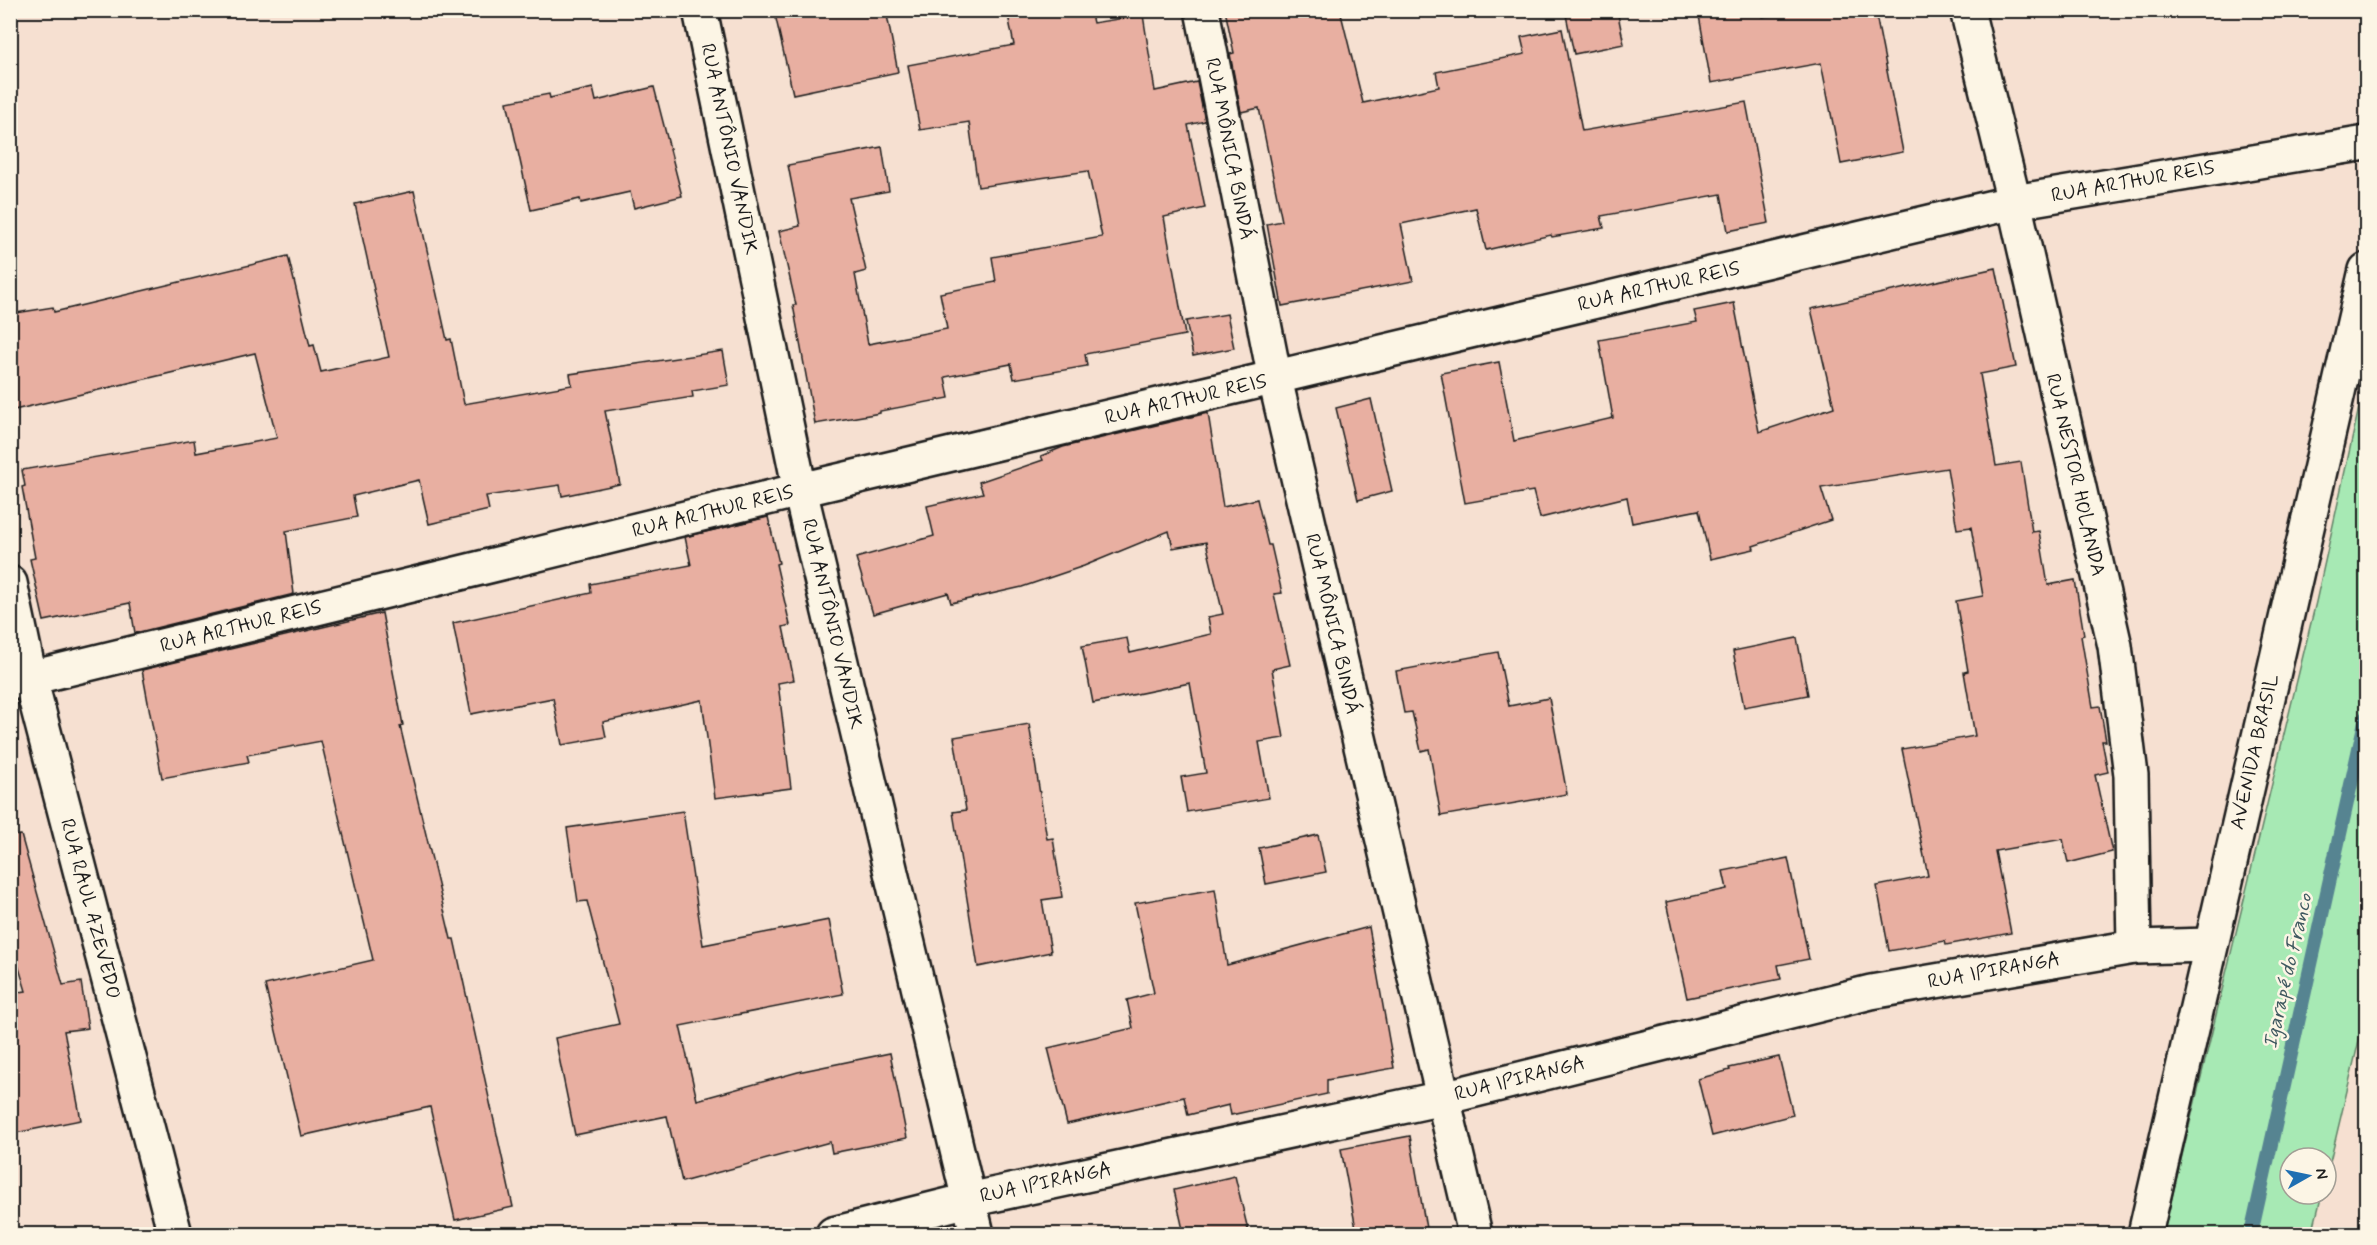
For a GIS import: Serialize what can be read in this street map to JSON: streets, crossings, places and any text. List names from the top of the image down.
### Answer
{
  "streets": {
    "main road": [
      "RUA ANTÔNIO VANDIK",
      "RUA MÔNICA BINDÁ",
      "RUA ARTHUR REIS",
      "RUA NESTOR HOLANDA",
      "AVENIDA BRASIL",
      "RUA RAUL AZEVEDO",
      "RUA IPIRANGA"
    ]
  },
  "crossings": [
    ["RUA ANTÔNIO VANDIK", "RUA ARTHUR REIS"],
    ["RUA ANTÔNIO VANDIK", "RUA IPIRANGA"],
    ["RUA MÔNICA BINDÁ", "RUA ARTHUR REIS"],
    ["RUA MÔNICA BINDÁ", "RUA IPIRANGA"],
    ["RUA ARTHUR REIS", "RUA NESTOR HOLANDA"],
    ["RUA ARTHUR REIS", "RUA RAUL AZEVEDO"],
    ["RUA NESTOR HOLANDA", "RUA IPIRANGA"],
    ["AVENIDA BRASIL", "RUA IPIRANGA"]
  ],
  "water": ["Igarapé do Franco"],
  "north": "right"
}
